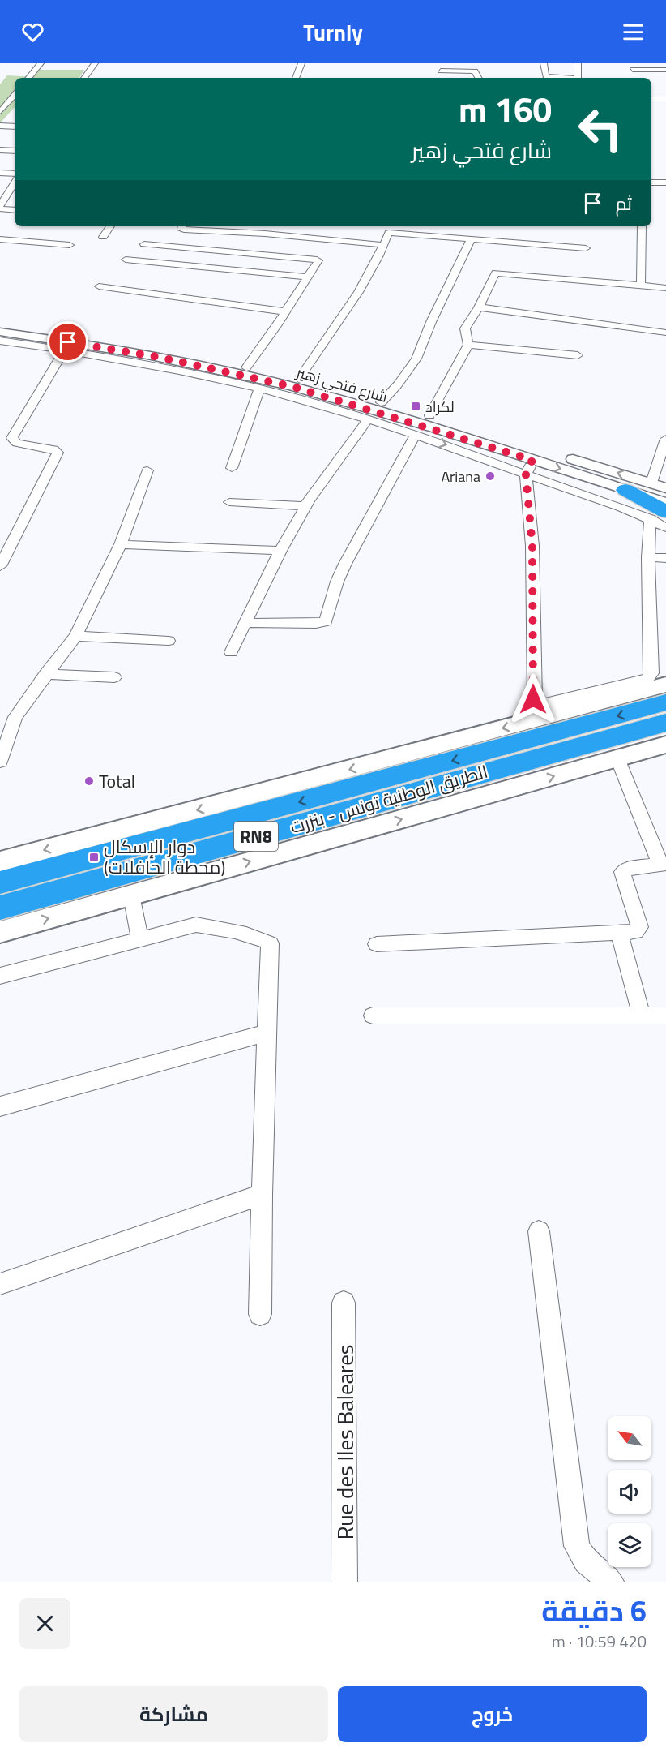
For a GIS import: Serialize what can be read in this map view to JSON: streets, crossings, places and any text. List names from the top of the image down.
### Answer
{
  "streets": {
    "highway": ["الطريق الوطنية تونس - بنزرت", "RN8"],
    "street": ["شارع فتحي زهير", "Rue des Iles Baleares"]
  },
  "places": {
    "transit": ["لكراد", "دوار الإسكال (محطة الحافلات)"],
    "other": ["Ariana", "Total"]
  },
  "north": "top left",
  "page": {
    "header": "Turnly",
    "turn": ["160 m", "شارع فتحي زهير"],
    "then": "ثم",
    "heading": ["6 دقيقة", "420 m · 10:59"],
    "buttons": ["خروج", "مشاركة"]
  }
}
